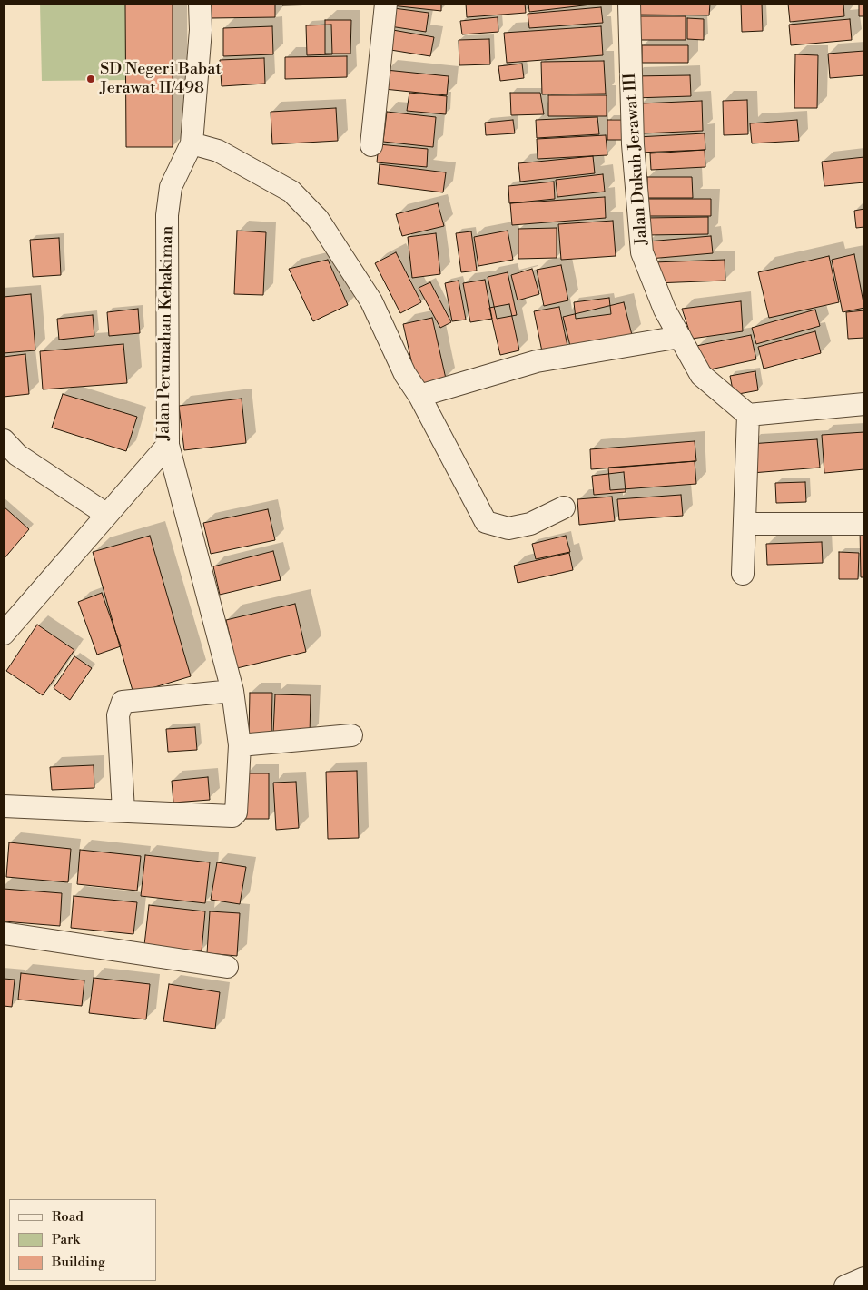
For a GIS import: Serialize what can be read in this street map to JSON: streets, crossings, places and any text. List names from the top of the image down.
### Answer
{
  "streets": {
    "street": ["Jalan Dukuh Jerawat III", "Jalan Perumahan Kehakiman"]
  },
  "places": ["SD Negeri Babat Jerawat II/498"],
  "legend": ["Road", "Park", "Building"]
}
